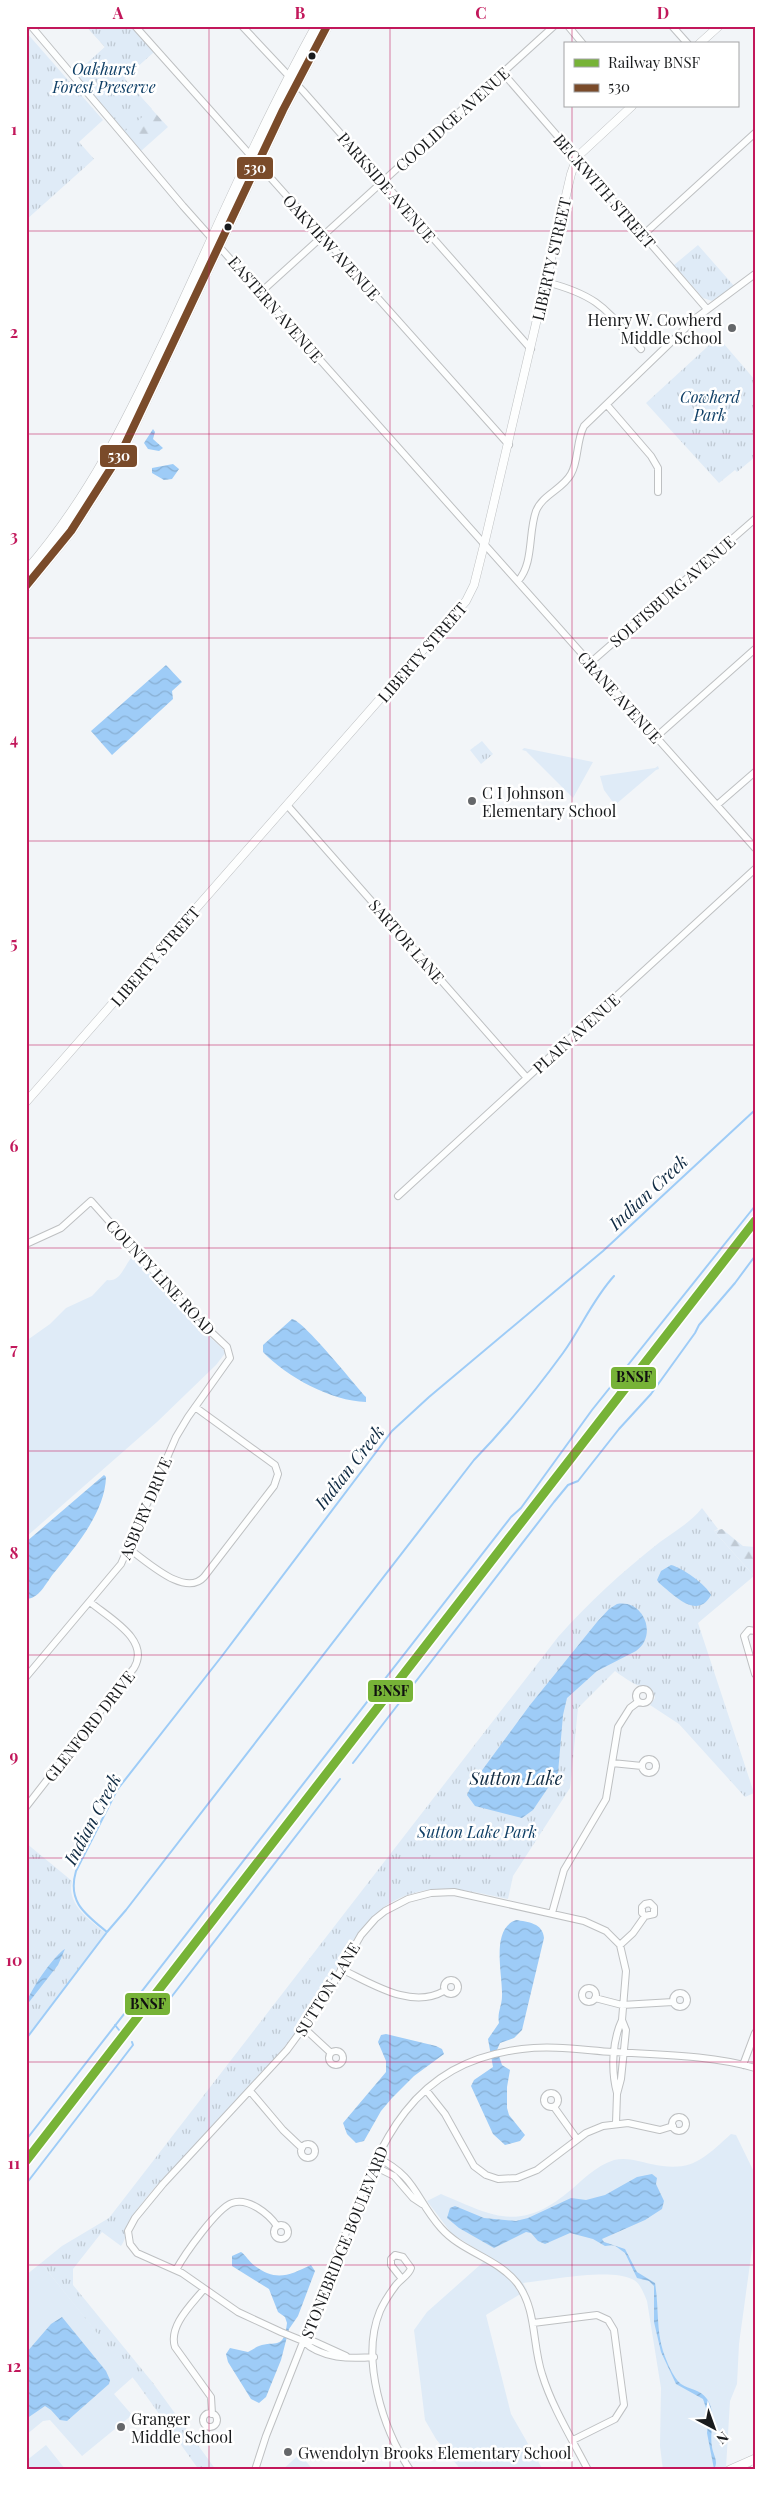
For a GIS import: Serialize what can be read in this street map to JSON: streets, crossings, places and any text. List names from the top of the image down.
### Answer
{
  "streets": {
    "street": [
      "COOLIDGE AVENUE",
      "PARKSIDE AVENUE",
      "BECKWITH STREET",
      "OAKVIEW AVENUE",
      "LIBERTY STREET",
      "EASTERN AVENUE",
      "SOLFISBURG AVENUE",
      "CRANE AVENUE",
      "SARTOR LANE",
      "PLAIN AVENUE",
      "COUNTY LINE ROAD",
      "ASBURY DRIVE",
      "GLENFORD DRIVE",
      "SUTTON LANE",
      "STONEBRIDGE BOULEVARD"
    ]
  },
  "crossings": [
    ["COOLIDGE AVENUE", "PARKSIDE AVENUE"],
    ["COOLIDGE AVENUE", "BECKWITH STREET"],
    ["COOLIDGE AVENUE", "OAKVIEW AVENUE"],
    ["COOLIDGE AVENUE", "EASTERN AVENUE"],
    ["PARKSIDE AVENUE", "LIBERTY STREET"],
    ["BECKWITH STREET", "LIBERTY STREET"],
    ["OAKVIEW AVENUE", "LIBERTY STREET"],
    ["LIBERTY STREET", "EASTERN AVENUE"],
    ["LIBERTY STREET", "CRANE AVENUE"],
    ["LIBERTY STREET", "SARTOR LANE"],
    ["EASTERN AVENUE", "CRANE AVENUE"],
    ["SOLFISBURG AVENUE", "CRANE AVENUE"],
    ["SARTOR LANE", "PLAIN AVENUE"],
    ["COUNTY LINE ROAD", "ASBURY DRIVE"],
    ["ASBURY DRIVE", "GLENFORD DRIVE"],
    ["SUTTON LANE", "STONEBRIDGE BOULEVARD"]
  ],
  "water": ["Indian Creek", "Sutton Lake"],
  "parks": ["Oakhurst Forest Preserve", "Cowherd Park", "Sutton Lake Park"],
  "places": [
    "Henry W. Cowherd Middle School",
    "C I Johnson Elementary School",
    "Granger Middle School",
    "Gwendolyn Brooks Elementary School"
  ],
  "lines": ["transit line 530", "rail line BNSF"],
  "legend": ["Railway BNSF", "530"],
  "north": "bottom right",
  "grid": {
    "columns": [
      "A",
      "B",
      "C",
      "D"
    ],
    "rows": [
      "1",
      "2",
      "3",
      "4",
      "5",
      "6",
      "7",
      "8",
      "9",
      "10",
      "11",
      "12"
    ]
  }
}
